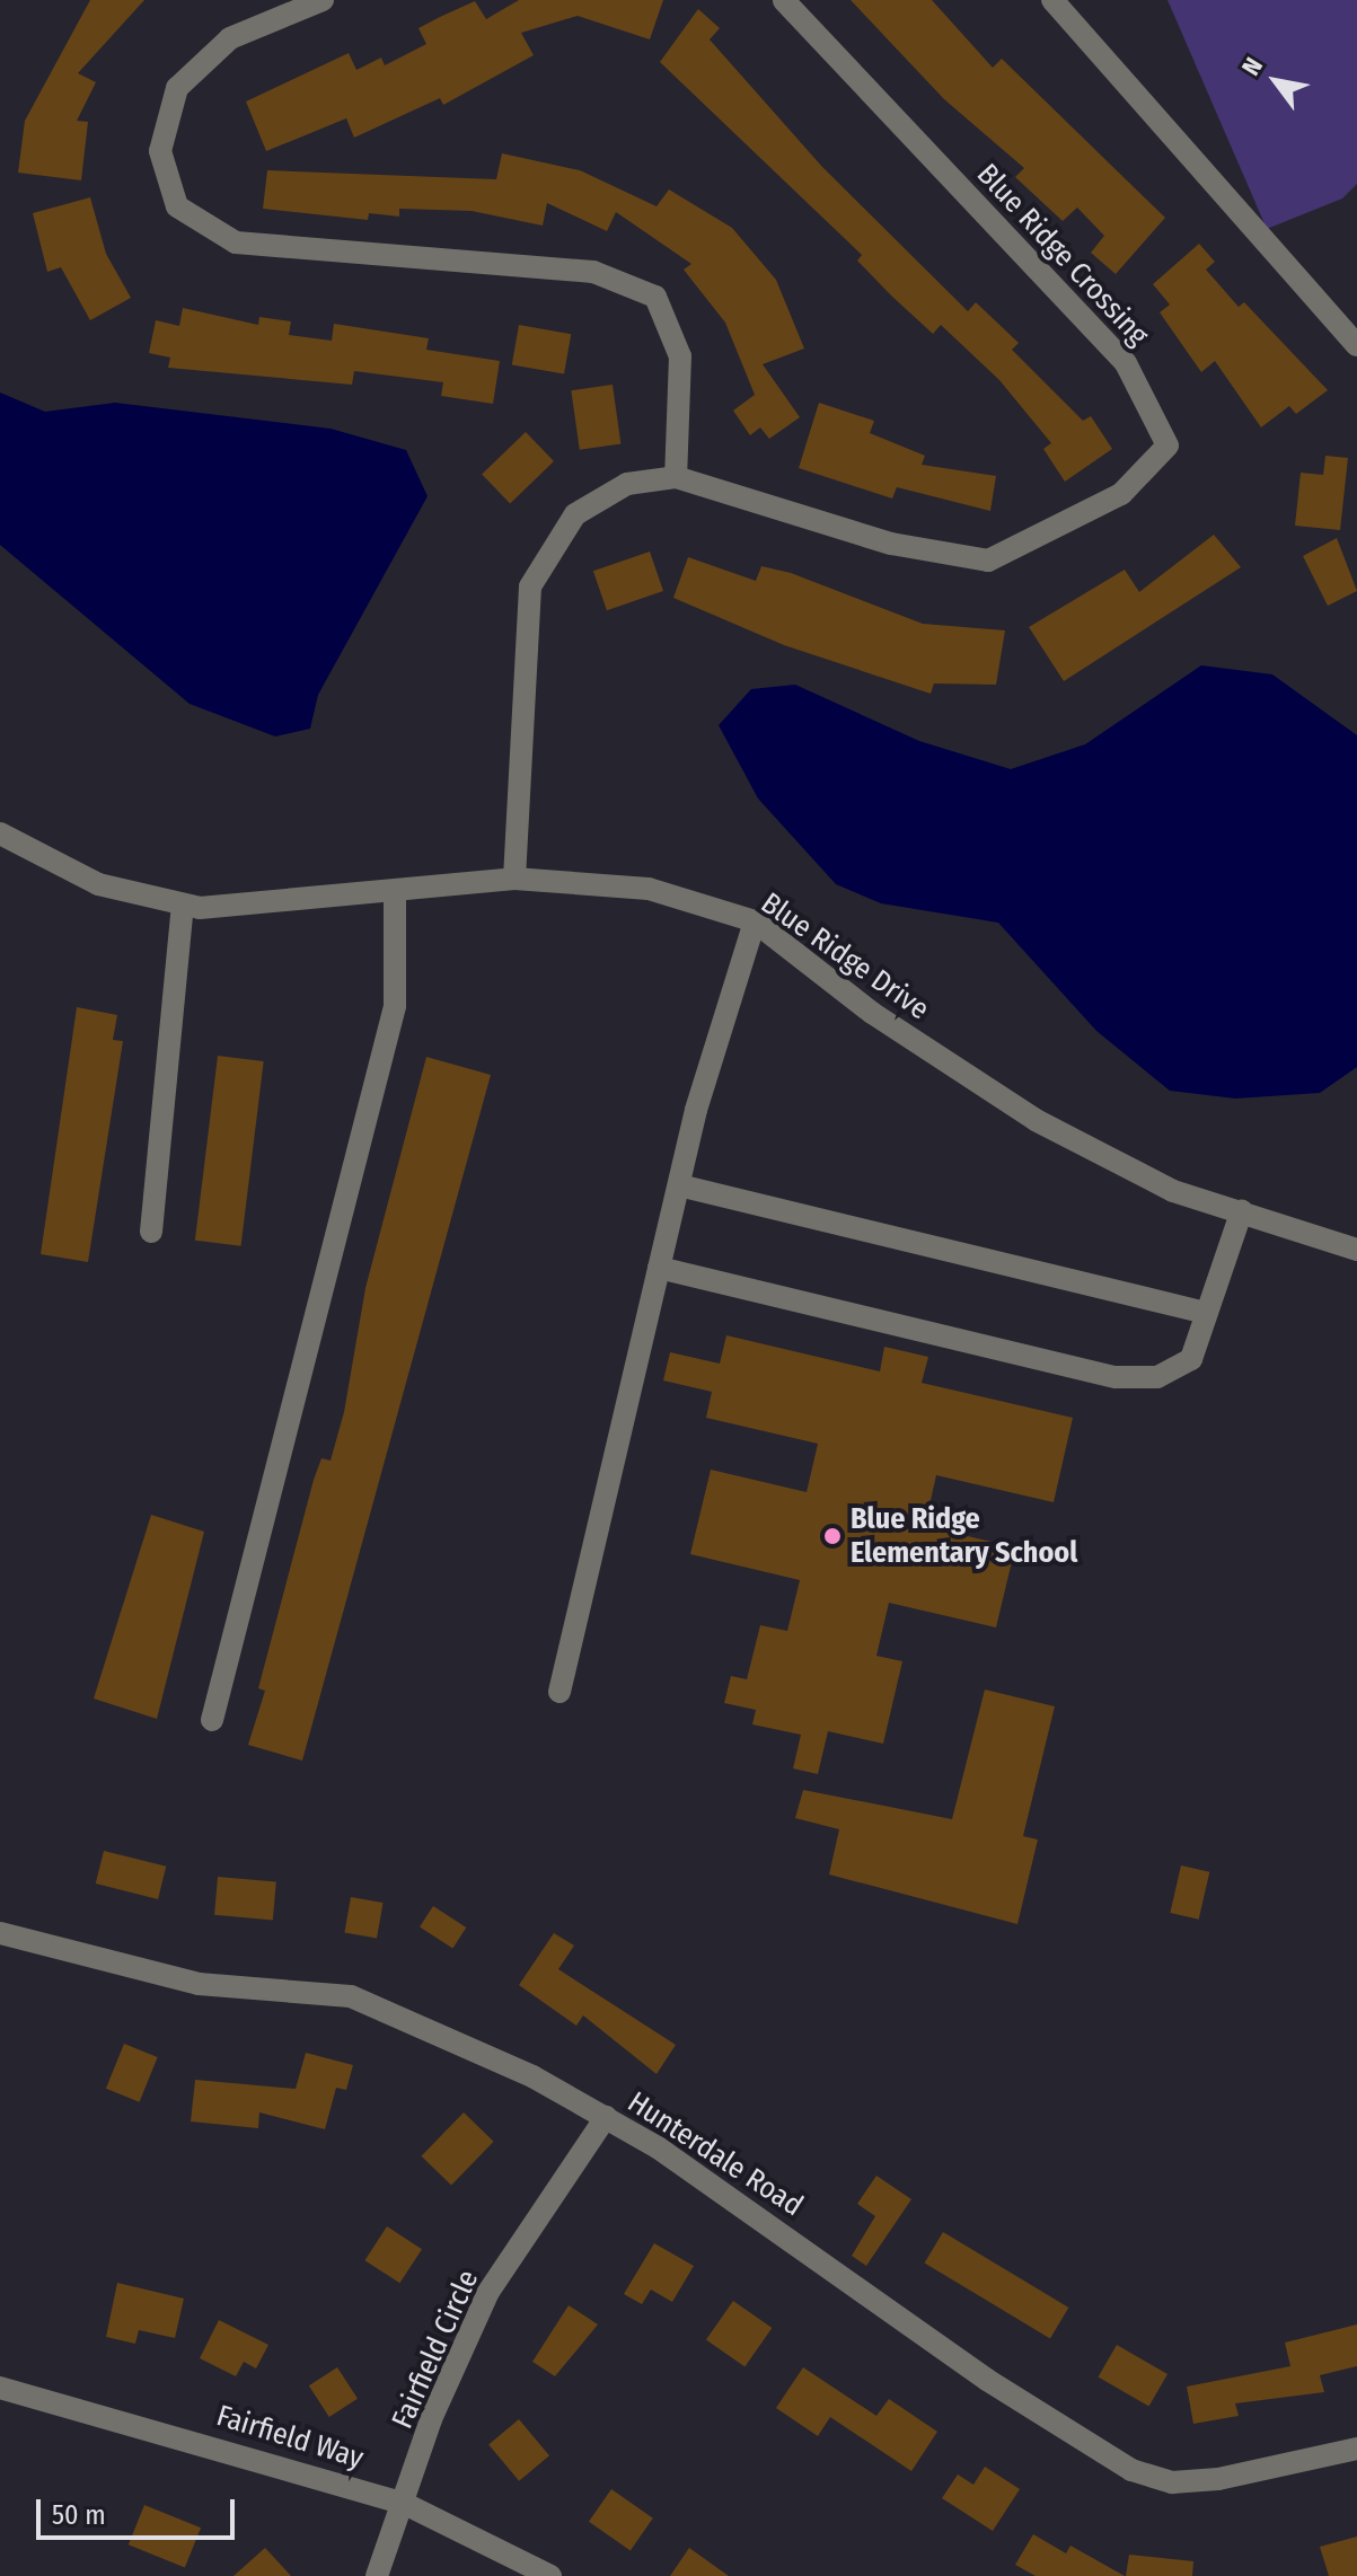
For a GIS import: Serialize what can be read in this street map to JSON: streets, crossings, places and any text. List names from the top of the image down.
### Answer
{
  "streets": {
    "street": [
      "Blue Ridge Crossing",
      "Blue Ridge Drive",
      "Hunterdale Road",
      "Fairfield Circle",
      "Fairfield Way"
    ]
  },
  "crossings": [
    ["Blue Ridge Crossing", "Blue Ridge Drive"],
    ["Hunterdale Road", "Fairfield Circle"],
    ["Fairfield Circle", "Fairfield Way"]
  ],
  "places": ["Blue Ridge Elementary School"],
  "scale_bar": "50 m",
  "north": "top left"
}
